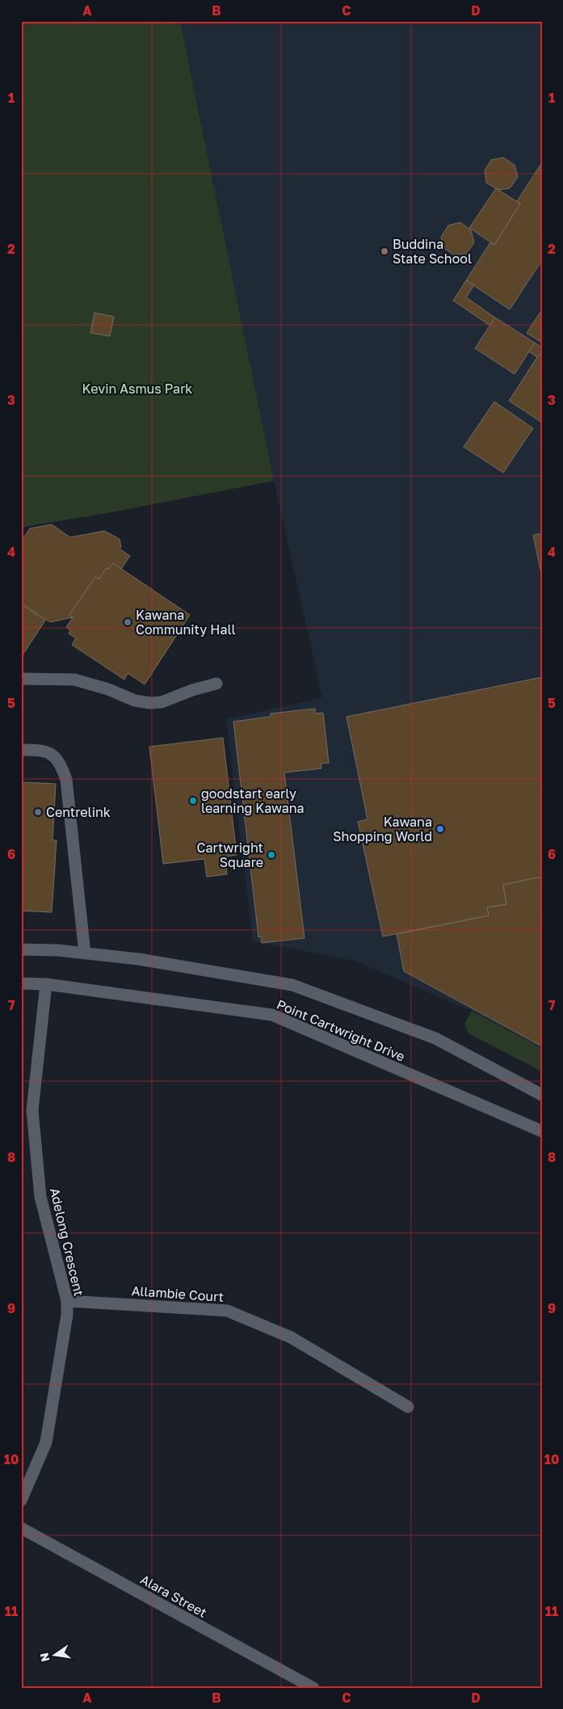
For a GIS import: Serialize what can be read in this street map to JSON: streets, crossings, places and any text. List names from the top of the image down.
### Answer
{
  "streets": {
    "street": [
      "Point Cartwright Drive",
      "Adelong Crescent",
      "Allambie Court",
      "Alara Street"
    ]
  },
  "crossings": [
    ["Point Cartwright Drive", "Adelong Crescent"],
    ["Adelong Crescent", "Allambie Court"]
  ],
  "parks": ["Kevin Asmus Park"],
  "places": [
    "Buddina State School",
    "Kawana Community Hall",
    "goodstart early learning Kawana",
    "Centrelink",
    "Kawana Shopping World",
    "Cartwright Square"
  ],
  "north": "left",
  "grid": {
    "columns": [
      "A",
      "B",
      "C",
      "D"
    ],
    "rows": [
      "1",
      "2",
      "3",
      "4",
      "5",
      "6",
      "7",
      "8",
      "9",
      "10",
      "11"
    ]
  }
}
